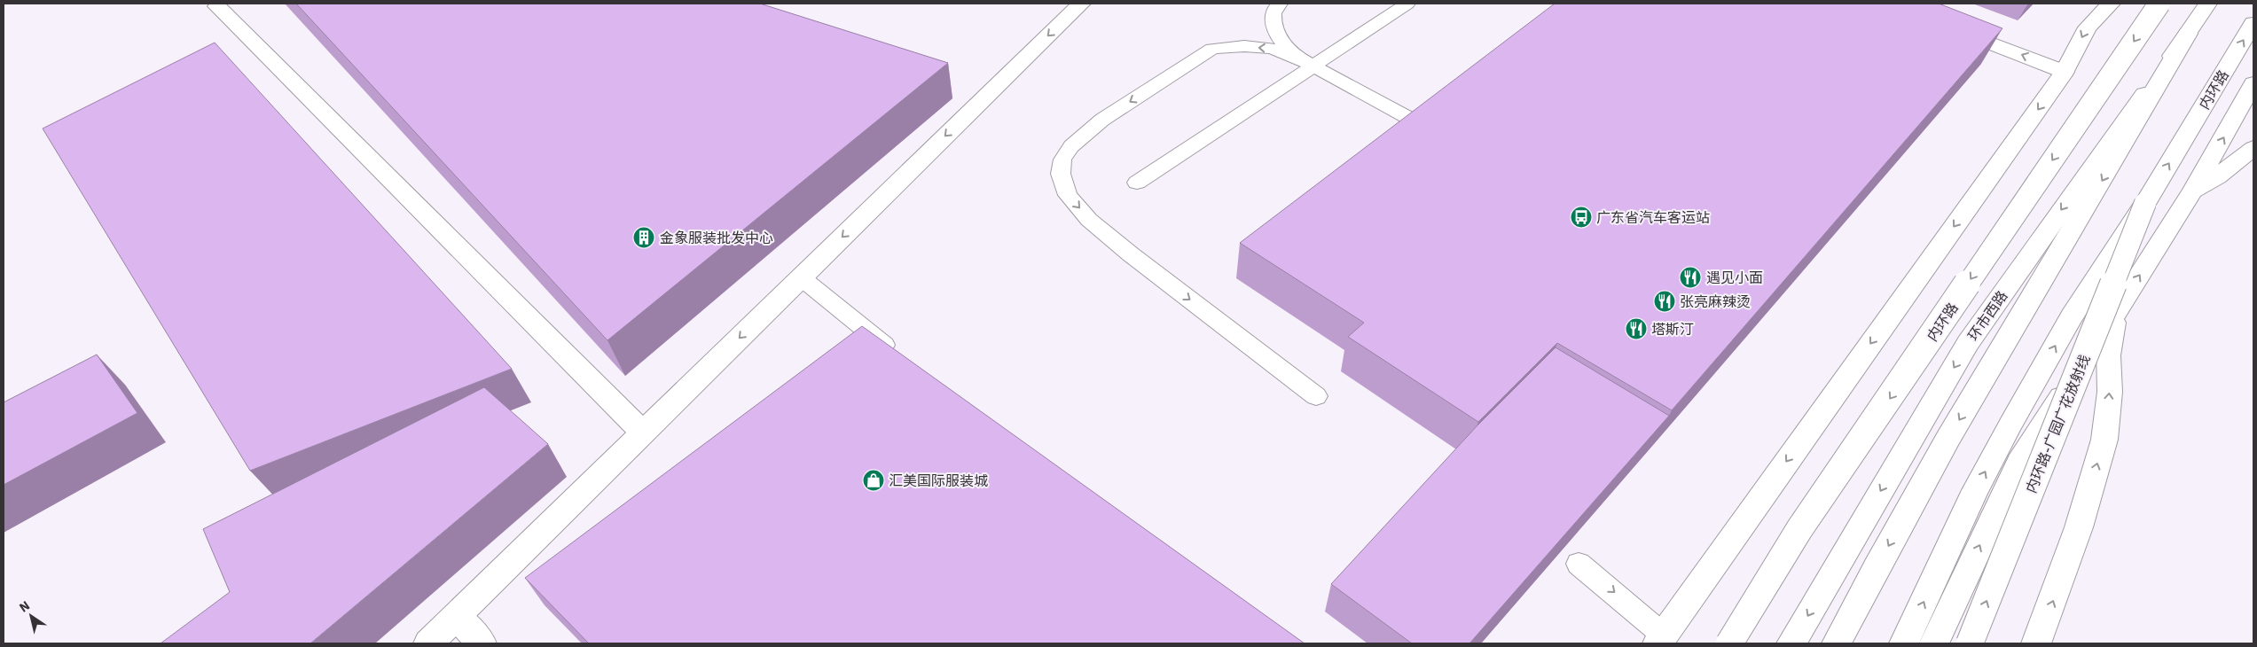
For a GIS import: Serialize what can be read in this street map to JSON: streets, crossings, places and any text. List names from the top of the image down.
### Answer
{
  "streets": {
    "main road": ["内环路", "环市西路", "内环路-广园广花放射线"]
  },
  "crossings": [
    ["内环路", "内环路-广园广花放射线"]
  ],
  "places": {
    "bus stop": ["广东省汽车客运站"],
    "building": ["金象服装批发中心"],
    "restaurant": ["遇见小面", "张亮麻辣烫", "塔斯汀"],
    "shop": ["汇美国际服装城"]
  },
  "north": "top left"
}
